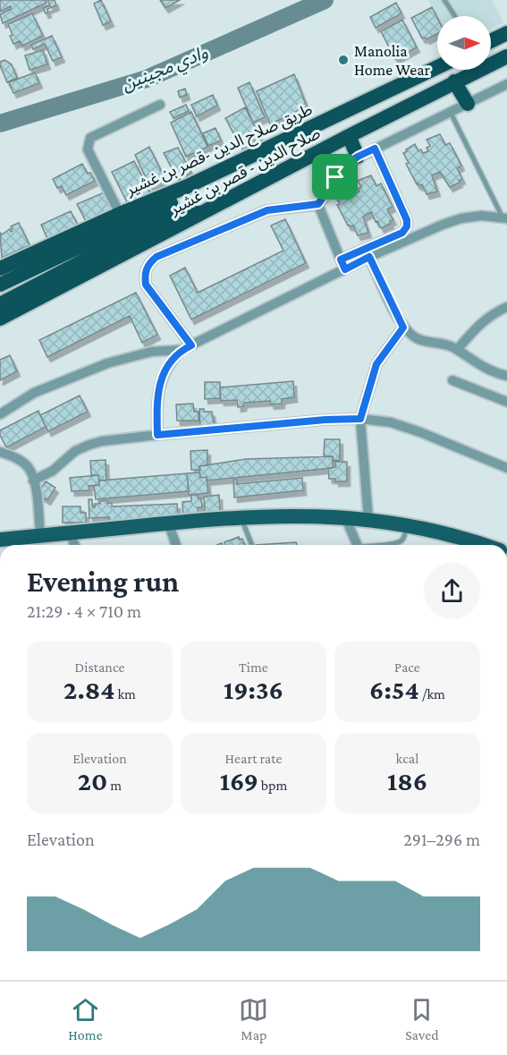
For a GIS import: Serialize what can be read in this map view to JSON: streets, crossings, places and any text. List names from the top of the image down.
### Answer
{
  "streets": {
    "highway": ["طريق صلاح الدين -قصر بن غشير", "صلاح الدين - قصر بن غشير"]
  },
  "water": ["وادي مجينين"],
  "places": ["Manolia Home Wear"],
  "north": "right",
  "page": {
    "heading": ["Evening run", "21:29 · 4 × 710 m"],
    "stats": [
      ["Distance", "2.84 km"],
      ["Time", "19:36"],
      ["Pace", "6:54 /km"],
      ["Elevation", "20 m"],
      ["Heart rate", "169 bpm"],
      ["kcal", "186"]
    ],
    "chart": ["Elevation", "291–296 m"],
    "tabs": ["Home", "Map", "Saved"]
  }
}
